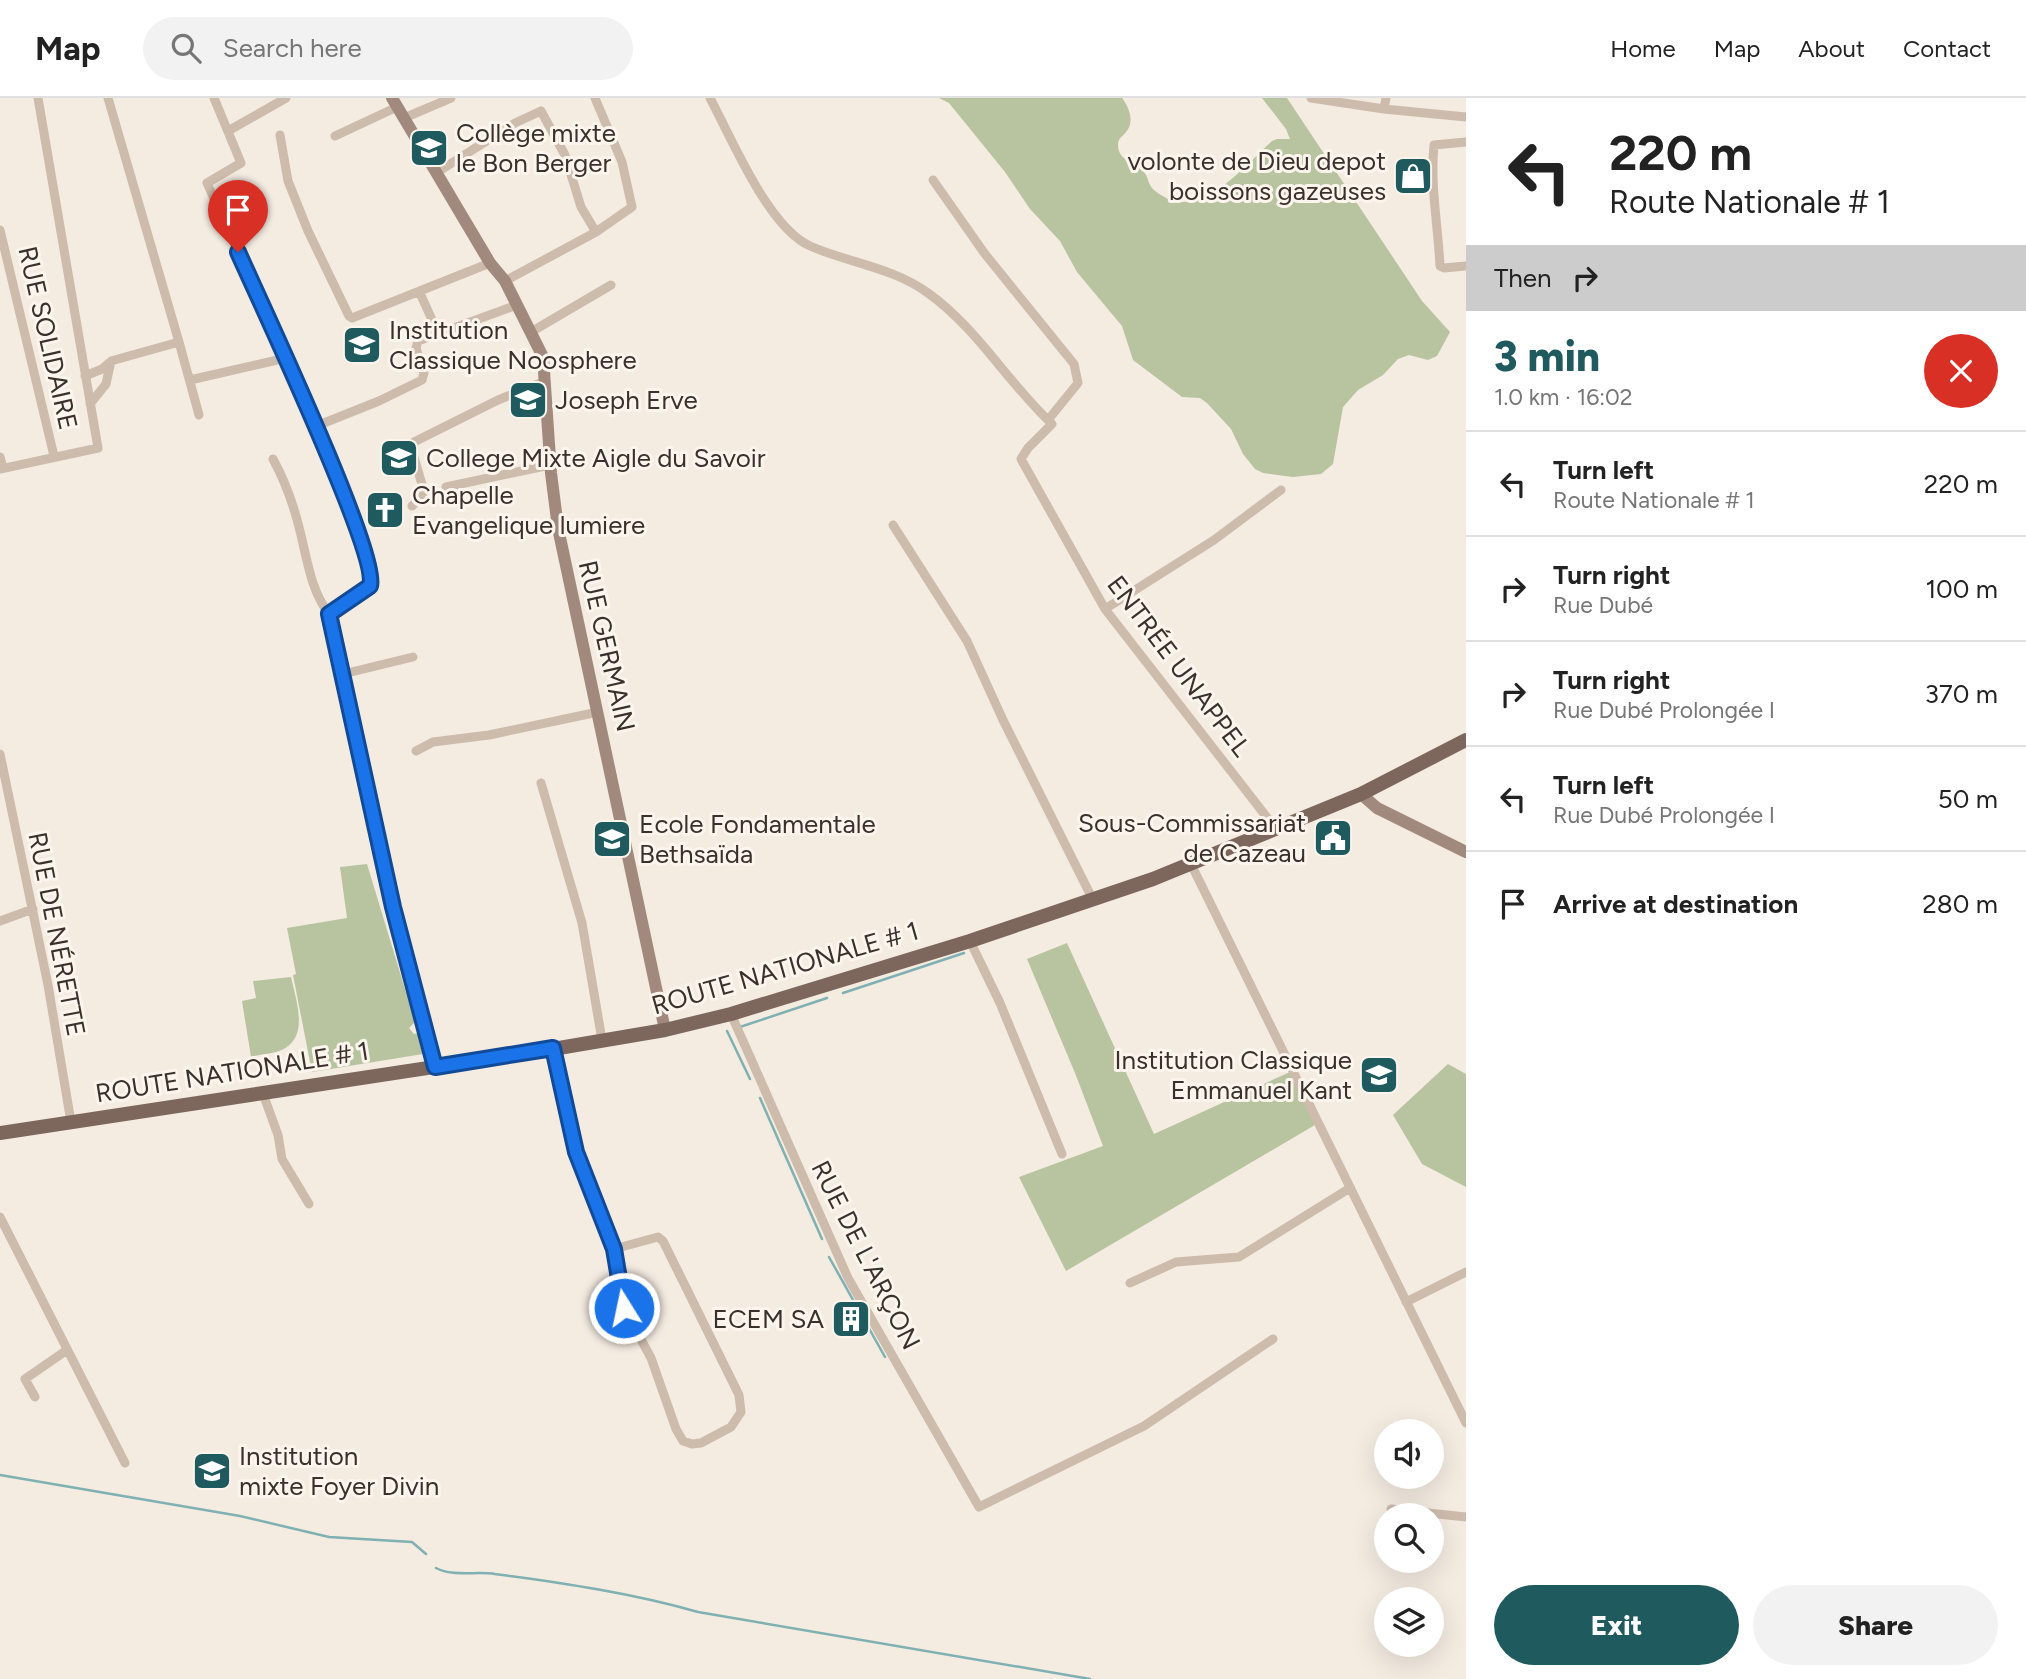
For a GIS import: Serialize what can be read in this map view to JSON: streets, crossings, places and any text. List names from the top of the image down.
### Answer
{
  "streets": {
    "main road": ["ROUTE NATIONALE # 1"],
    "street": [
      "RUE SOLIDAIRE",
      "RUE GERMAIN",
      "ENTRÉE UNAPPEL",
      "RUE DE NÉRETTE",
      "RUE DE L'ARÇON"
    ]
  },
  "crossings": [
    ["RUE GERMAIN", "ROUTE NATIONALE # 1"],
    ["ENTRÉE UNAPPEL", "ROUTE NATIONALE # 1"],
    ["RUE DE NÉRETTE", "ROUTE NATIONALE # 1"],
    ["ROUTE NATIONALE # 1", "RUE DE L'ARÇON"]
  ],
  "places": {
    "school or university": [
      "Collège mixte le Bon Berger",
      "Institution Classique Noosphere",
      "Joseph Erve",
      "College Mixte Aigle du Savoir",
      "Ecole Fondamentale Bethsaïda",
      "Institution Classique Emmanuel Kant",
      "Institution mixte Foyer Divin"
    ],
    "shop": ["volonte de Dieu depot boissons gazeuses"],
    "church": ["Chapelle Evangelique lumiere"],
    "public building": ["Sous-Commissariat de Cazeau"],
    "building": ["ECEM SA"]
  },
  "page": {
    "header": "Map",
    "search": "Search here",
    "nav": [
      "Home",
      "Map",
      "About",
      "Contact"
    ],
    "turn": ["220 m", "Route Nationale # 1"],
    "then": "Then",
    "heading": ["3 min", "1.0 km · 16:02"],
    "list": [
      {
        "name": "Turn left",
        "note": "Route Nationale # 1",
        "value": "220 m"
      },
      {
        "name": "Turn right",
        "note": "Rue Dubé",
        "value": "100 m"
      },
      {
        "name": "Turn right",
        "note": "Rue Dubé Prolongée I",
        "value": "370 m"
      },
      {
        "name": "Turn left",
        "note": "Rue Dubé Prolongée I",
        "value": "50 m"
      },
      {
        "name": "Arrive at destination",
        "value": "280 m"
      }
    ],
    "buttons": ["Exit", "Share"]
  }
}
